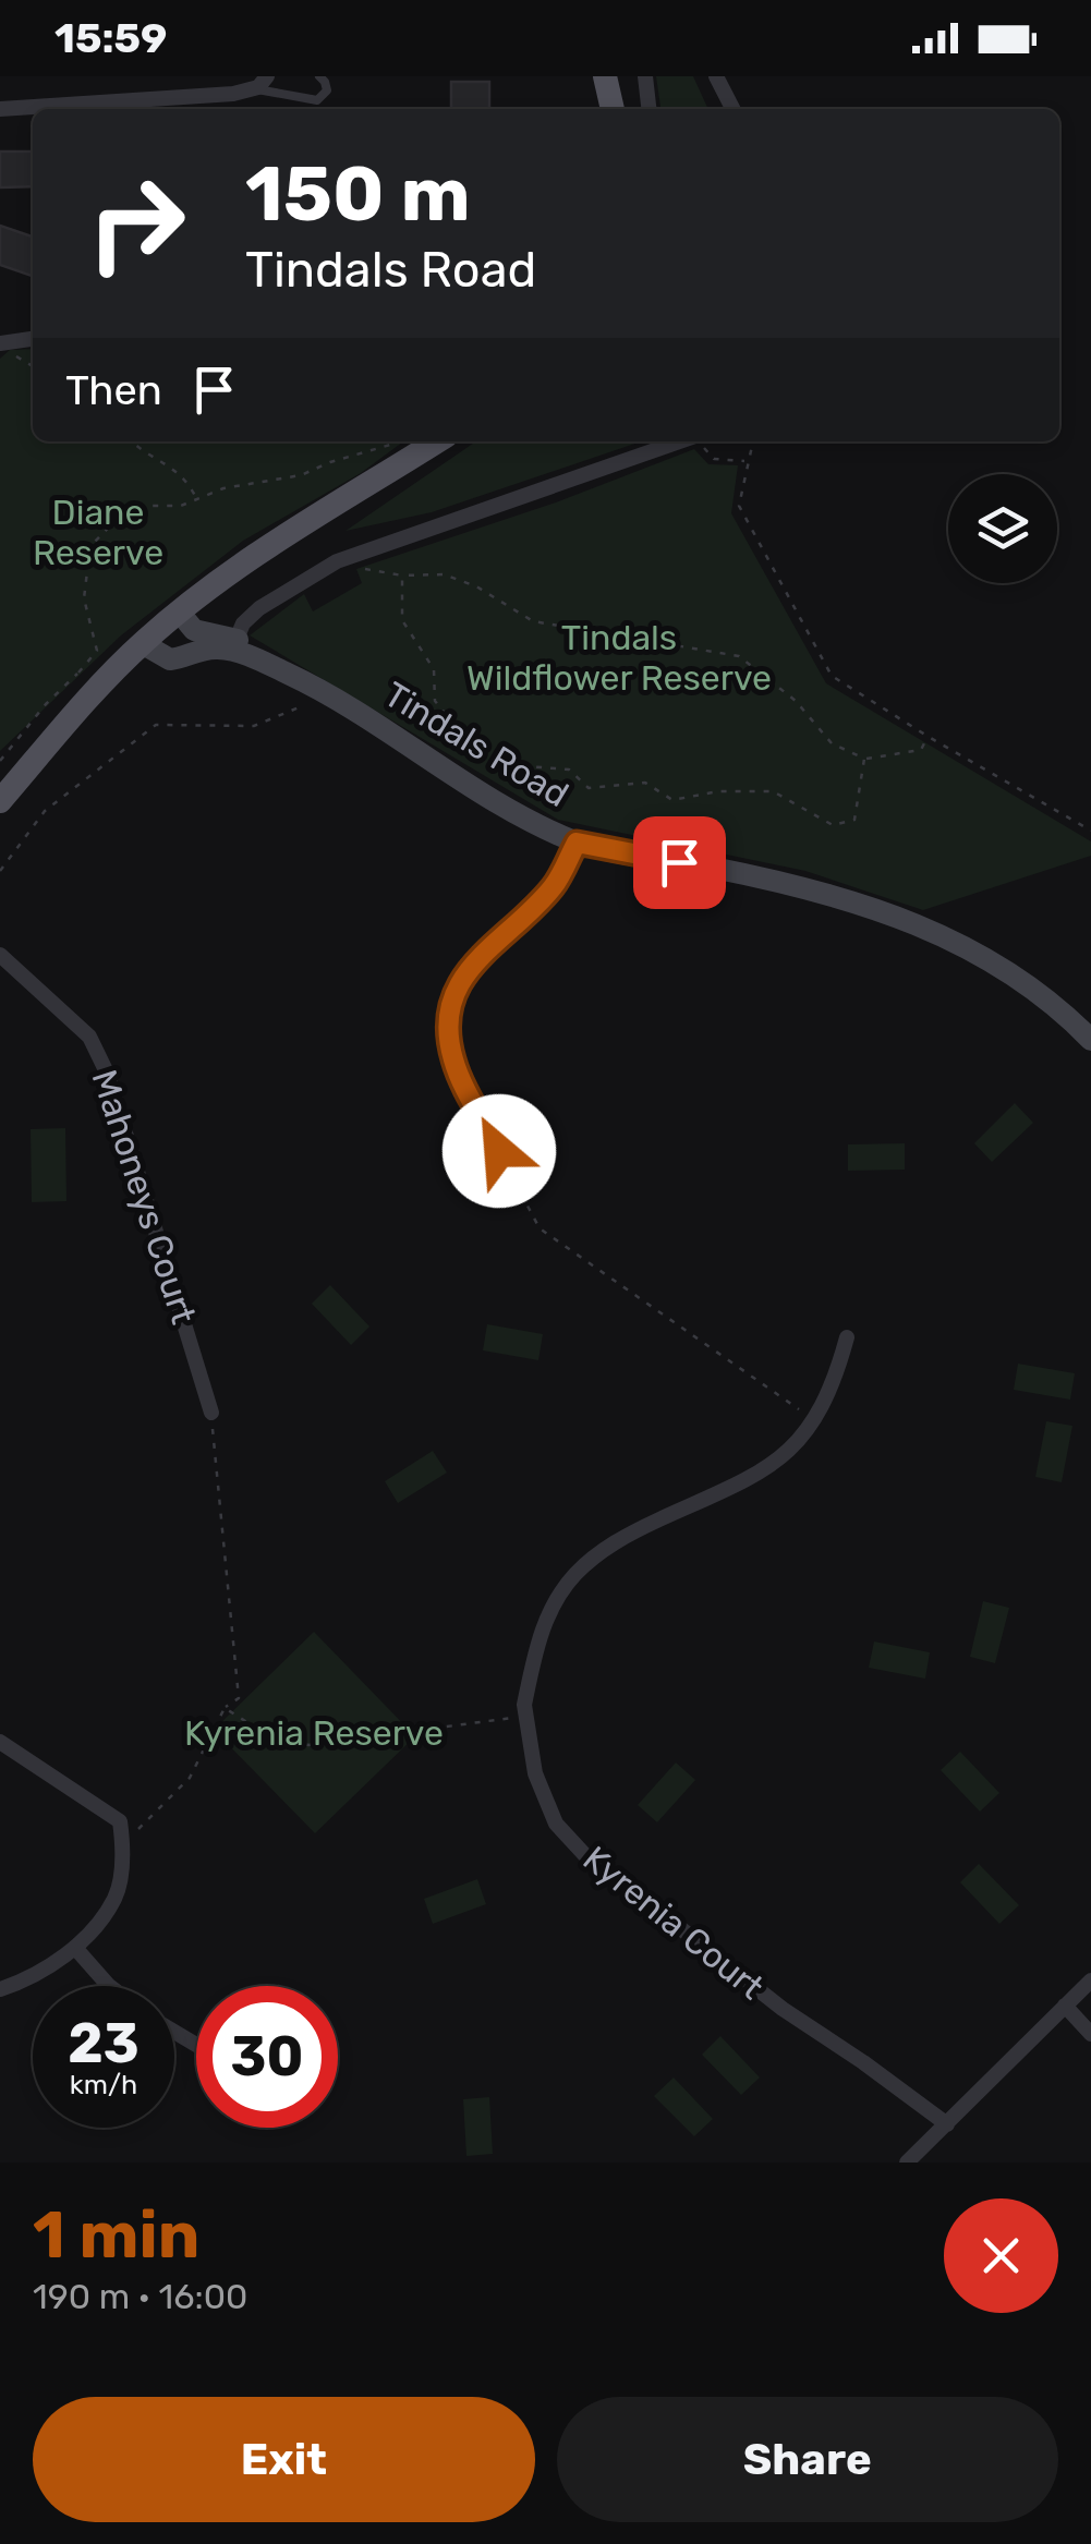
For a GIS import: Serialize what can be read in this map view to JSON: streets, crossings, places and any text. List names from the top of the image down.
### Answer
{
  "streets": {
    "main road": ["Tindals Road"],
    "street": ["Mahoneys Court", "Kyrenia Court"]
  },
  "parks": ["Diane Reserve", "Tindals Wildflower Reserve", "Kyrenia Reserve"],
  "page": {
    "status": "15:59",
    "turn": ["150 m", "Tindals Road"],
    "then": "Then",
    "speed": "23 km/h",
    "limit": "30",
    "heading": ["1 min", "190 m · 16:00"],
    "buttons": ["Exit", "Share"]
  }
}
